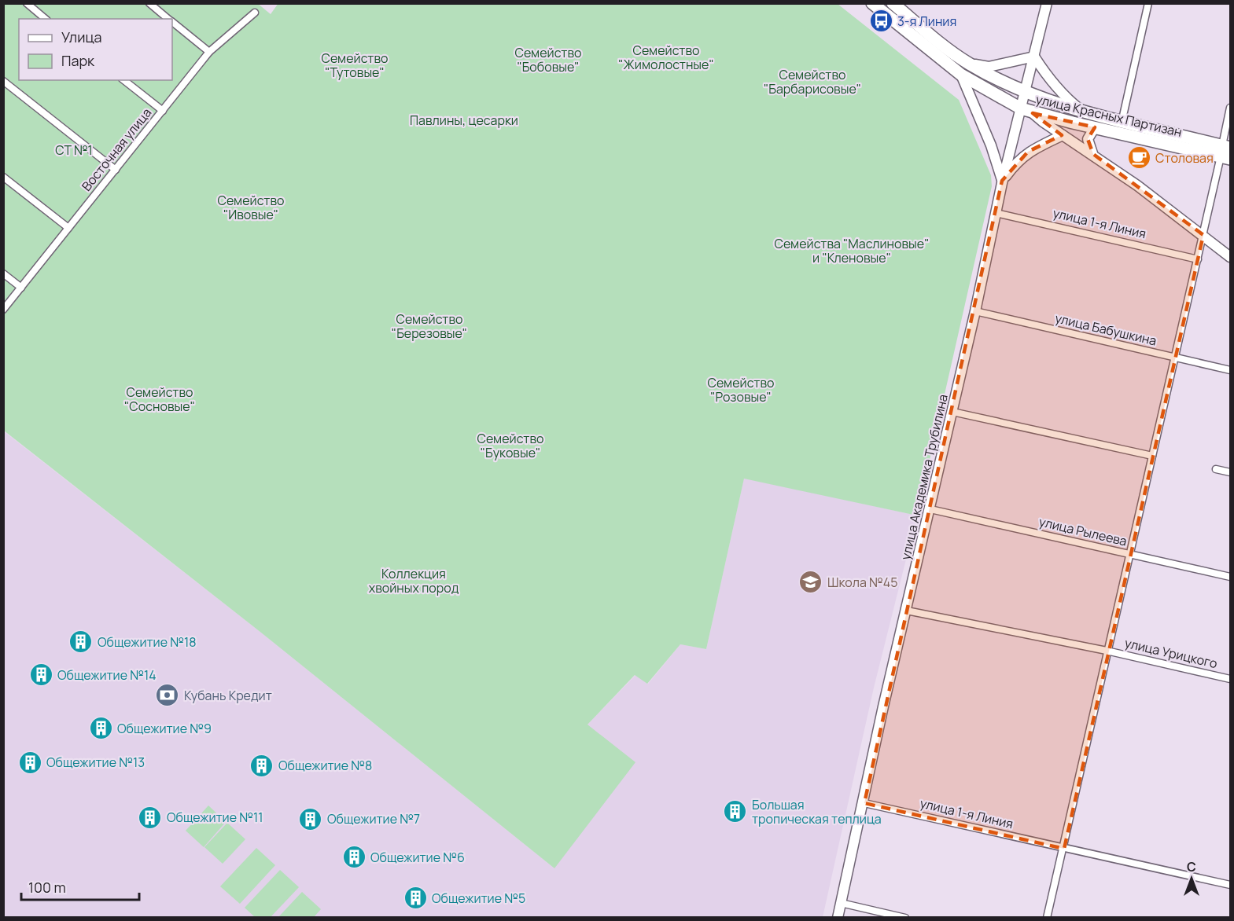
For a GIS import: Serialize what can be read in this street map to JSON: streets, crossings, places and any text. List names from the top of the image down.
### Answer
{
  "streets": {
    "highway": ["улица Красных Партизан"],
    "main road": ["улица Академика Трубилина"],
    "street": [
      "Восточная улица",
      "улица 1-я Линия",
      "улица Бабушкина",
      "улица Рылеева",
      "улица Урицкого"
    ]
  },
  "crossings": [
    ["улица Красных Партизан", "улица Академика Трубилина"],
    ["улица 1-я Линия", "улица Академика Трубилина"],
    ["улица Бабушкина", "улица Академика Трубилина"],
    ["улица Академика Трубилина", "улица Рылеева"]
  ],
  "parks": [
    "Семейство \"Жимолостные\"",
    "Семейство \"Бобовые\"",
    "Семейство \"Тутовые\"",
    "Семейство \"Барбарисовые\"",
    "Павлины, цесарки",
    "СТ №1",
    "Семейство \"Ивовые\"",
    "Семейства \"Маслиновые\" и \"Кленовые\"",
    "Семейство \"Березовые\"",
    "Семейство \"Розовые\"",
    "Семейство \"Сосновые\"",
    "Семейство \"Буковые\"",
    "Коллекция хвойных пород"
  ],
  "places": {
    "bus stop": ["3-я Линия"],
    "cafe": ["Столовая"],
    "school or university": ["Школа №45"],
    "building": [
      "Общежитие №18",
      "Общежитие №14",
      "Общежитие №9",
      "Общежитие №13",
      "Общежитие №8",
      "Большая тропическая теплица",
      "Общежитие №11",
      "Общежитие №7",
      "Общежитие №6",
      "Общежитие №5"
    ],
    "bank": ["Кубань Кредит"]
  },
  "legend": ["Улица", "Парк"],
  "scale_bar": "100 m",
  "north": "top"
}
